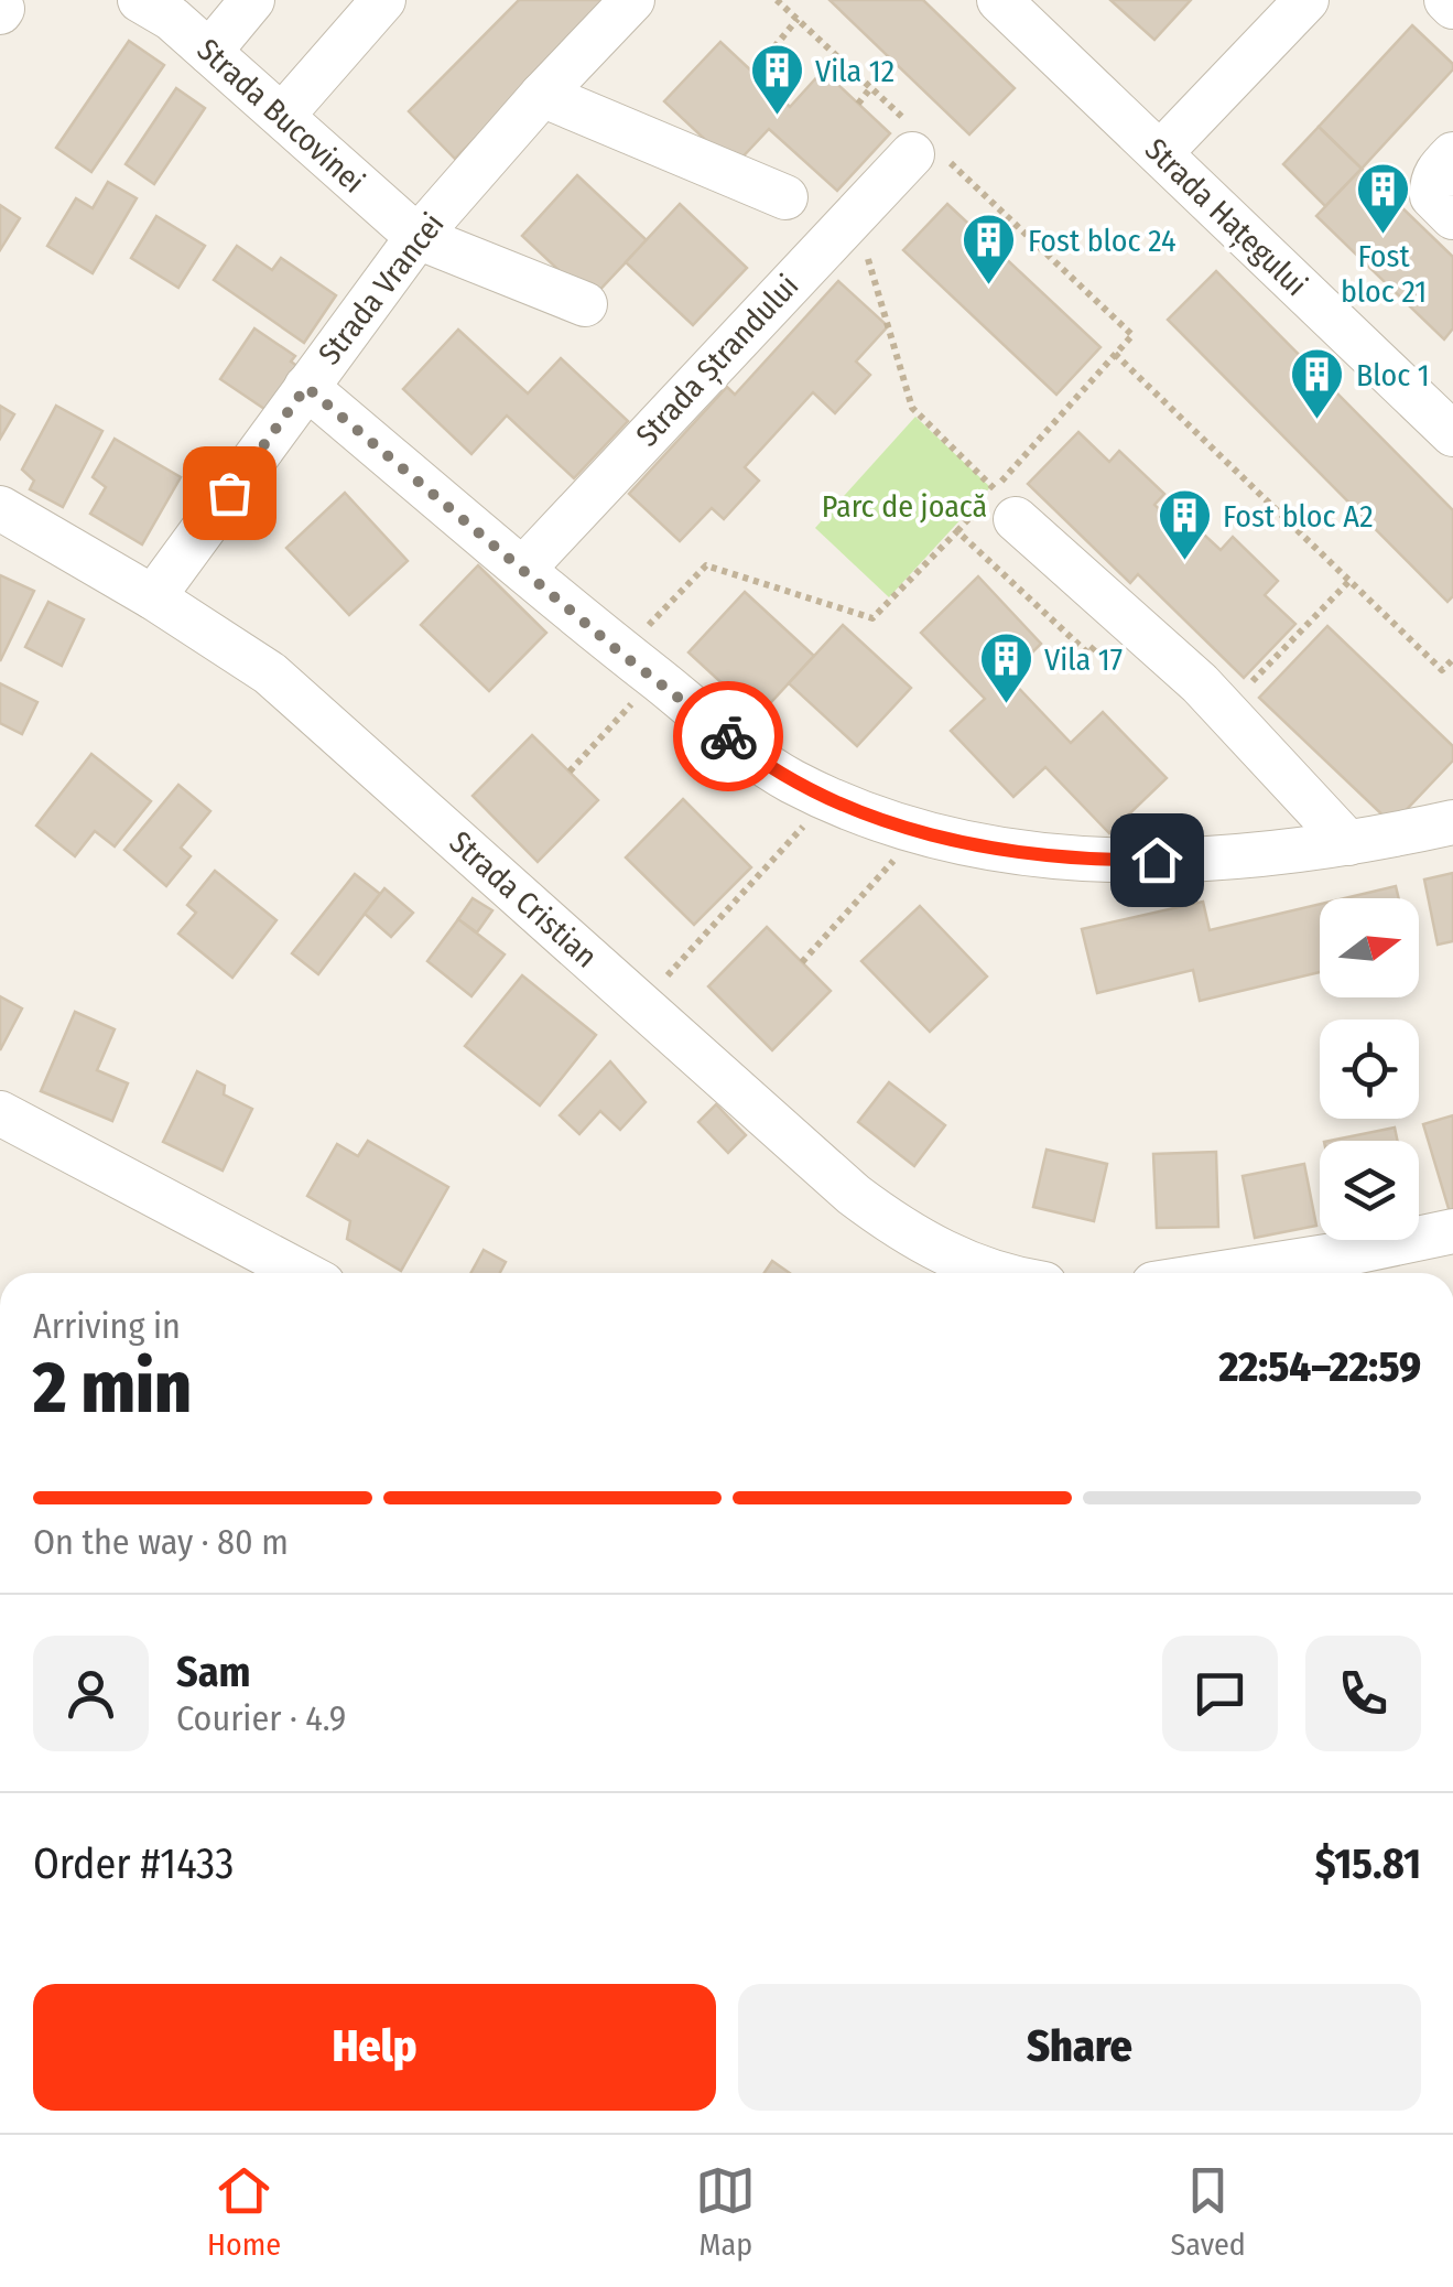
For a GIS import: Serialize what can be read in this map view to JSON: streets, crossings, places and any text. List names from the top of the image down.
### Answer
{
  "streets": {
    "street": [
      "Strada Bucovinei",
      "Strada Hațegului",
      "Strada Vrancei",
      "Strada Ștrandului",
      "Strada Cristian"
    ]
  },
  "crossings": [
    ["Strada Bucovinei", "Strada Vrancei"],
    ["Strada Vrancei", "Strada Cristian"]
  ],
  "parks": ["Parc de joacă"],
  "places": {
    "building": [
      "Vila 12",
      "Fost bloc 21",
      "Fost bloc 24",
      "Bloc 1",
      "Fost bloc A2",
      "Vila 17"
    ]
  },
  "north": "right",
  "page": {
    "heading": ["2 min", "Arriving in", "22:54–22:59"],
    "panel": [
      "Sam",
      "Courier · 4.9",
      "Order #1433",
      "$15.81"
    ],
    "bar": "On the way · 80 m",
    "buttons": ["Help", "Share"],
    "tabs": ["Home", "Map", "Saved"]
  }
}
